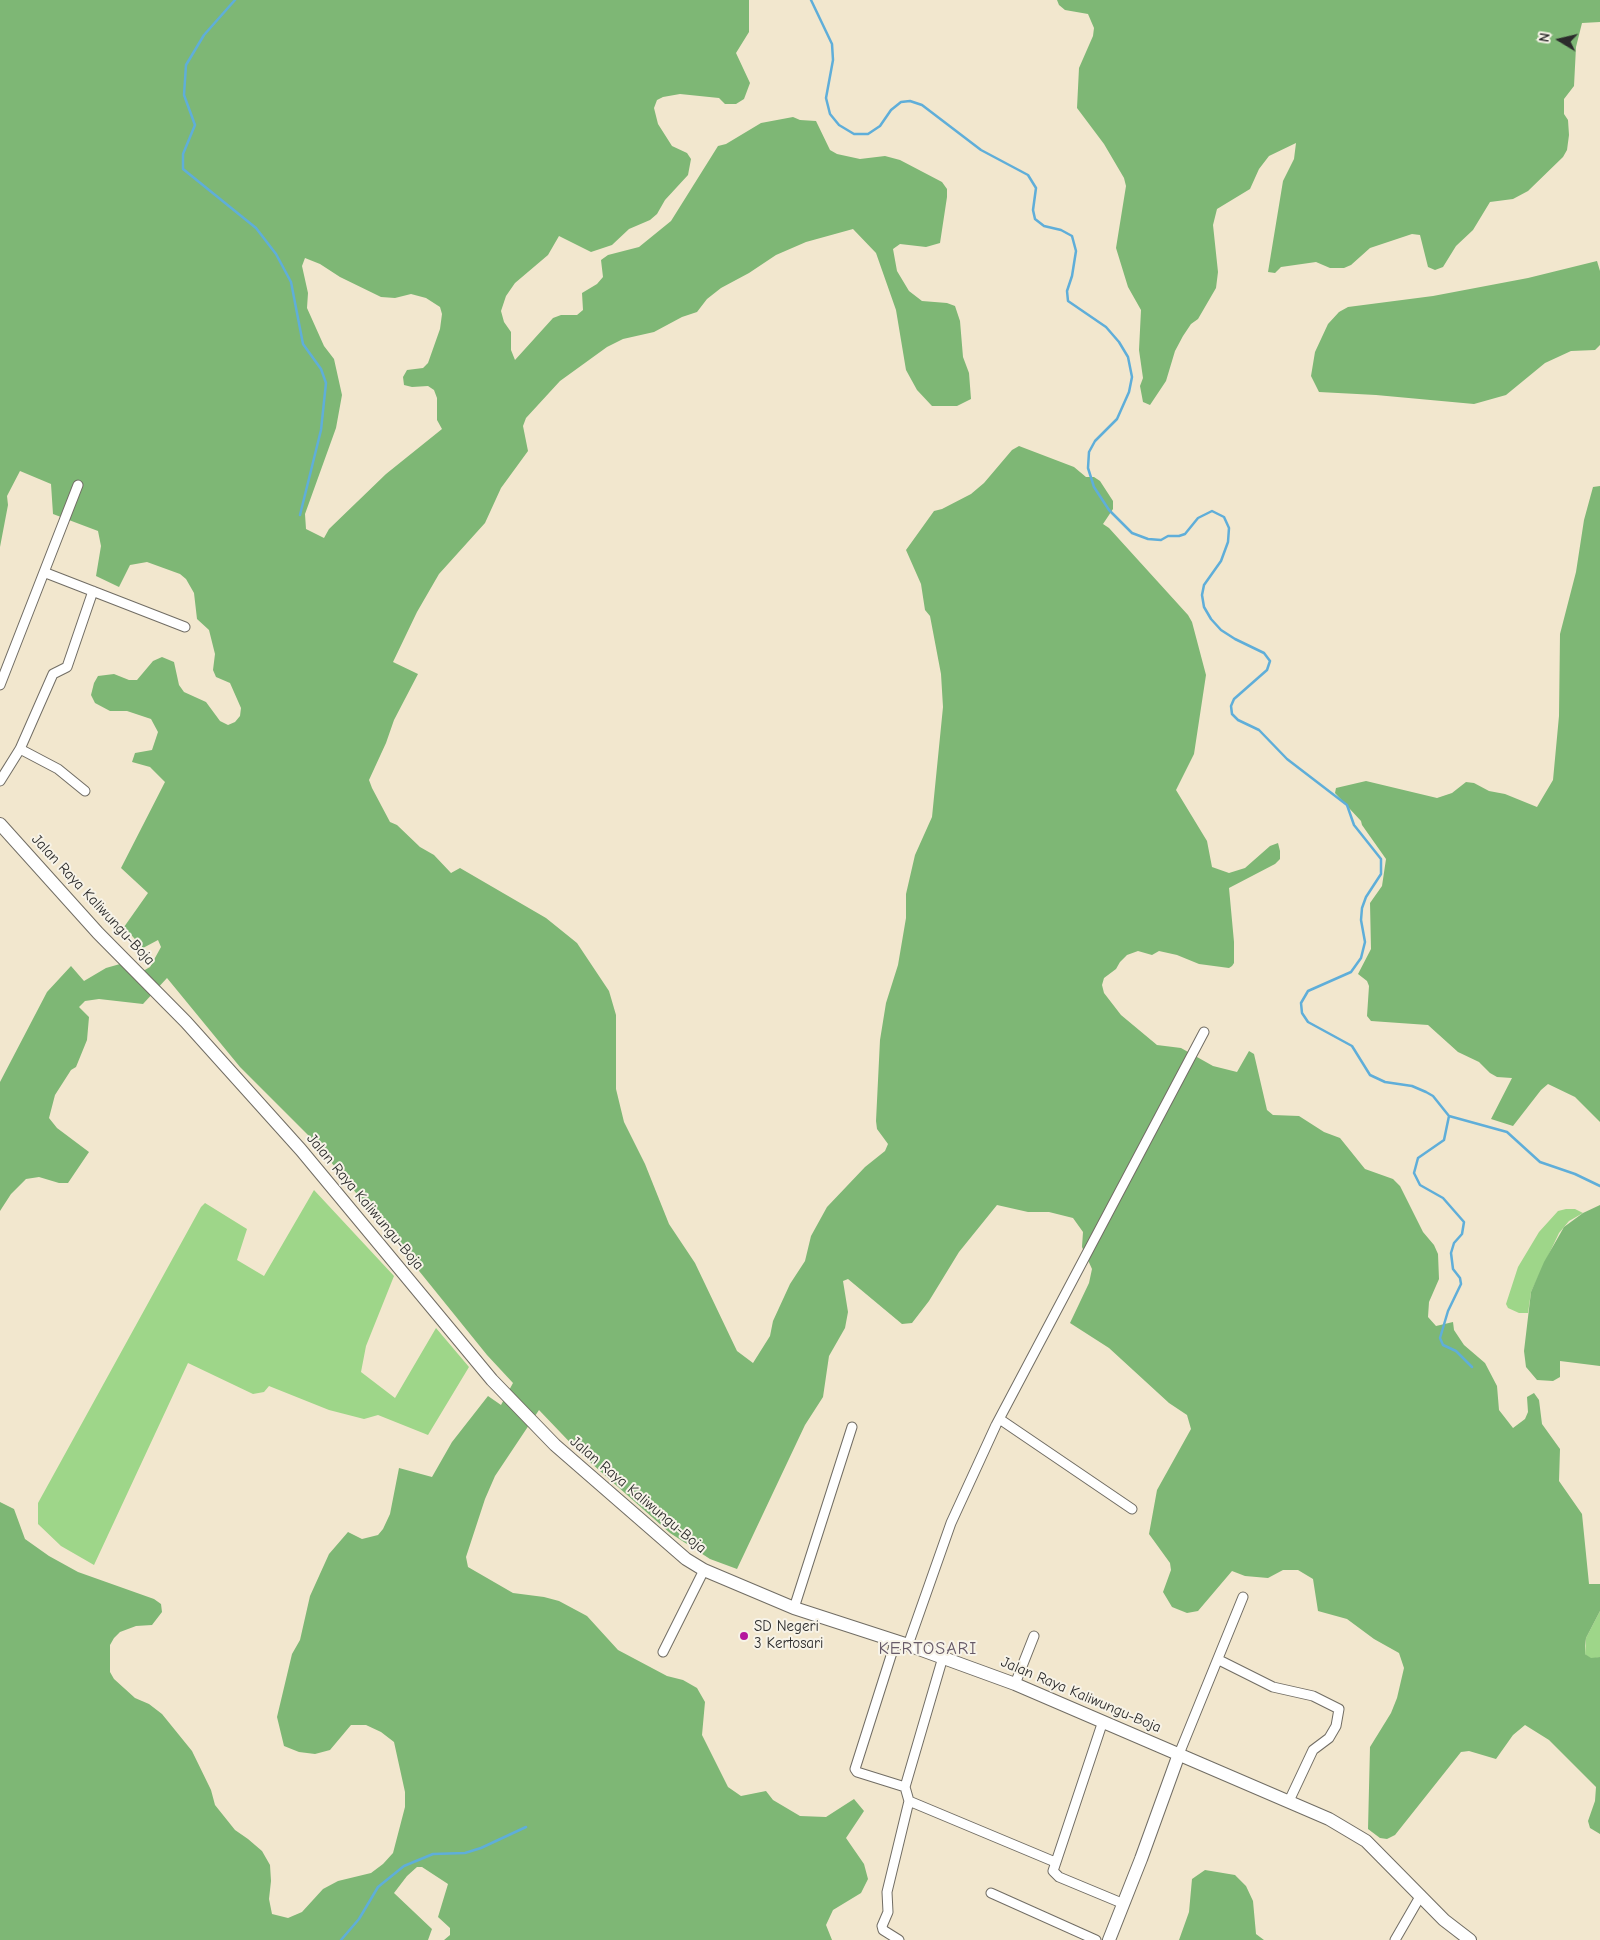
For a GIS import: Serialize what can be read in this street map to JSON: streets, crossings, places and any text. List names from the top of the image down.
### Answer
{
  "streets": {
    "main road": ["Jalan Raya Kaliwungu-Boja"]
  },
  "districts": ["KERTOSARI"],
  "places": ["SD Negeri 3 Kertosari"],
  "north": "left"
}
